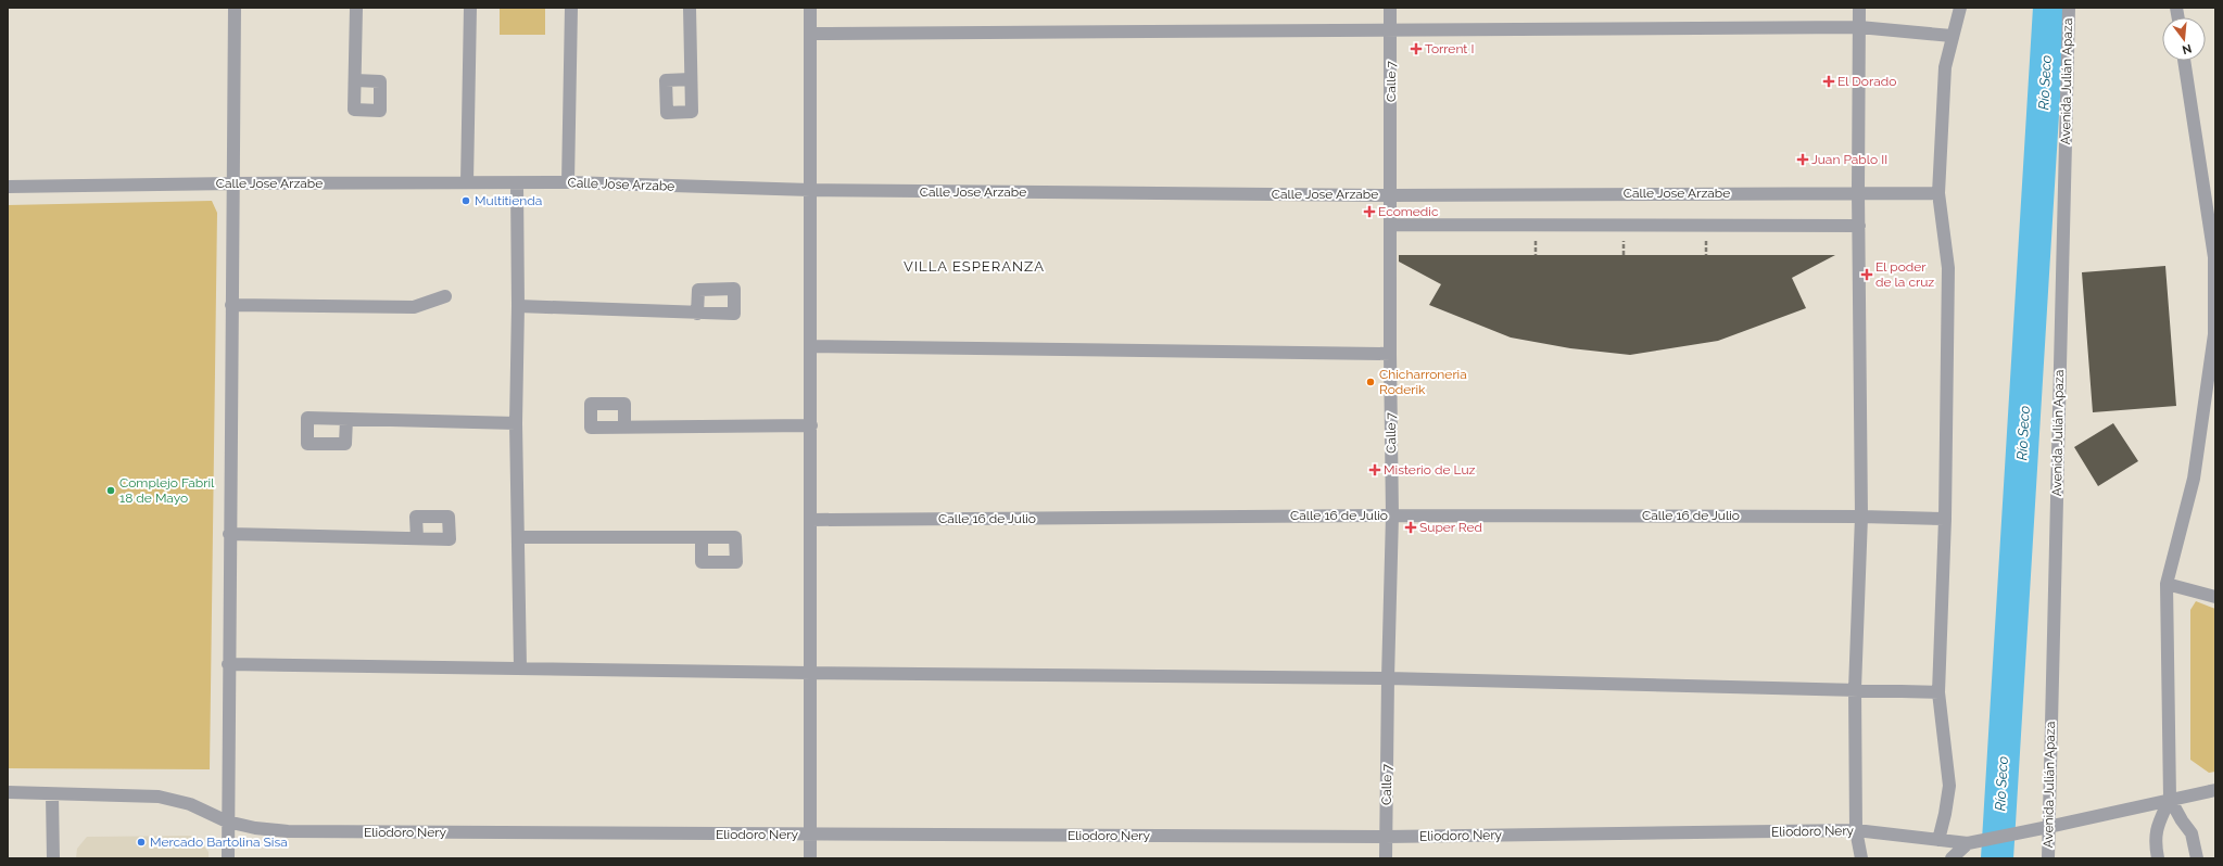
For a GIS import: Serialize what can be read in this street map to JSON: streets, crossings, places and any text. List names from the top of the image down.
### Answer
{
  "streets": {
    "street": [
      "Calle 7",
      "Avenida Julián Apaza",
      "Calle Jose Arzabe",
      "Calle 16 de Julio",
      "Eliodoro Nery"
    ]
  },
  "crossings": [
    ["Calle 7", "Calle Jose Arzabe"],
    ["Calle 7", "Calle 16 de Julio"],
    ["Calle 7", "Eliodoro Nery"]
  ],
  "districts": ["VILLA ESPERANZA"],
  "water": ["Río Seco"],
  "places": {
    "health": [
      "Torrent I",
      "El Dorado",
      "Juan Pablo II",
      "Ecomedic",
      "El poder de la cruz",
      "Misterio de Luz",
      "Super Red"
    ],
    "other": [
      "Multitienda",
      "Chicharroneria Roderik",
      "Complejo Fabril 18 de Mayo",
      "Mercado Bartolina Sisa"
    ]
  },
  "north": "bottom"
}
